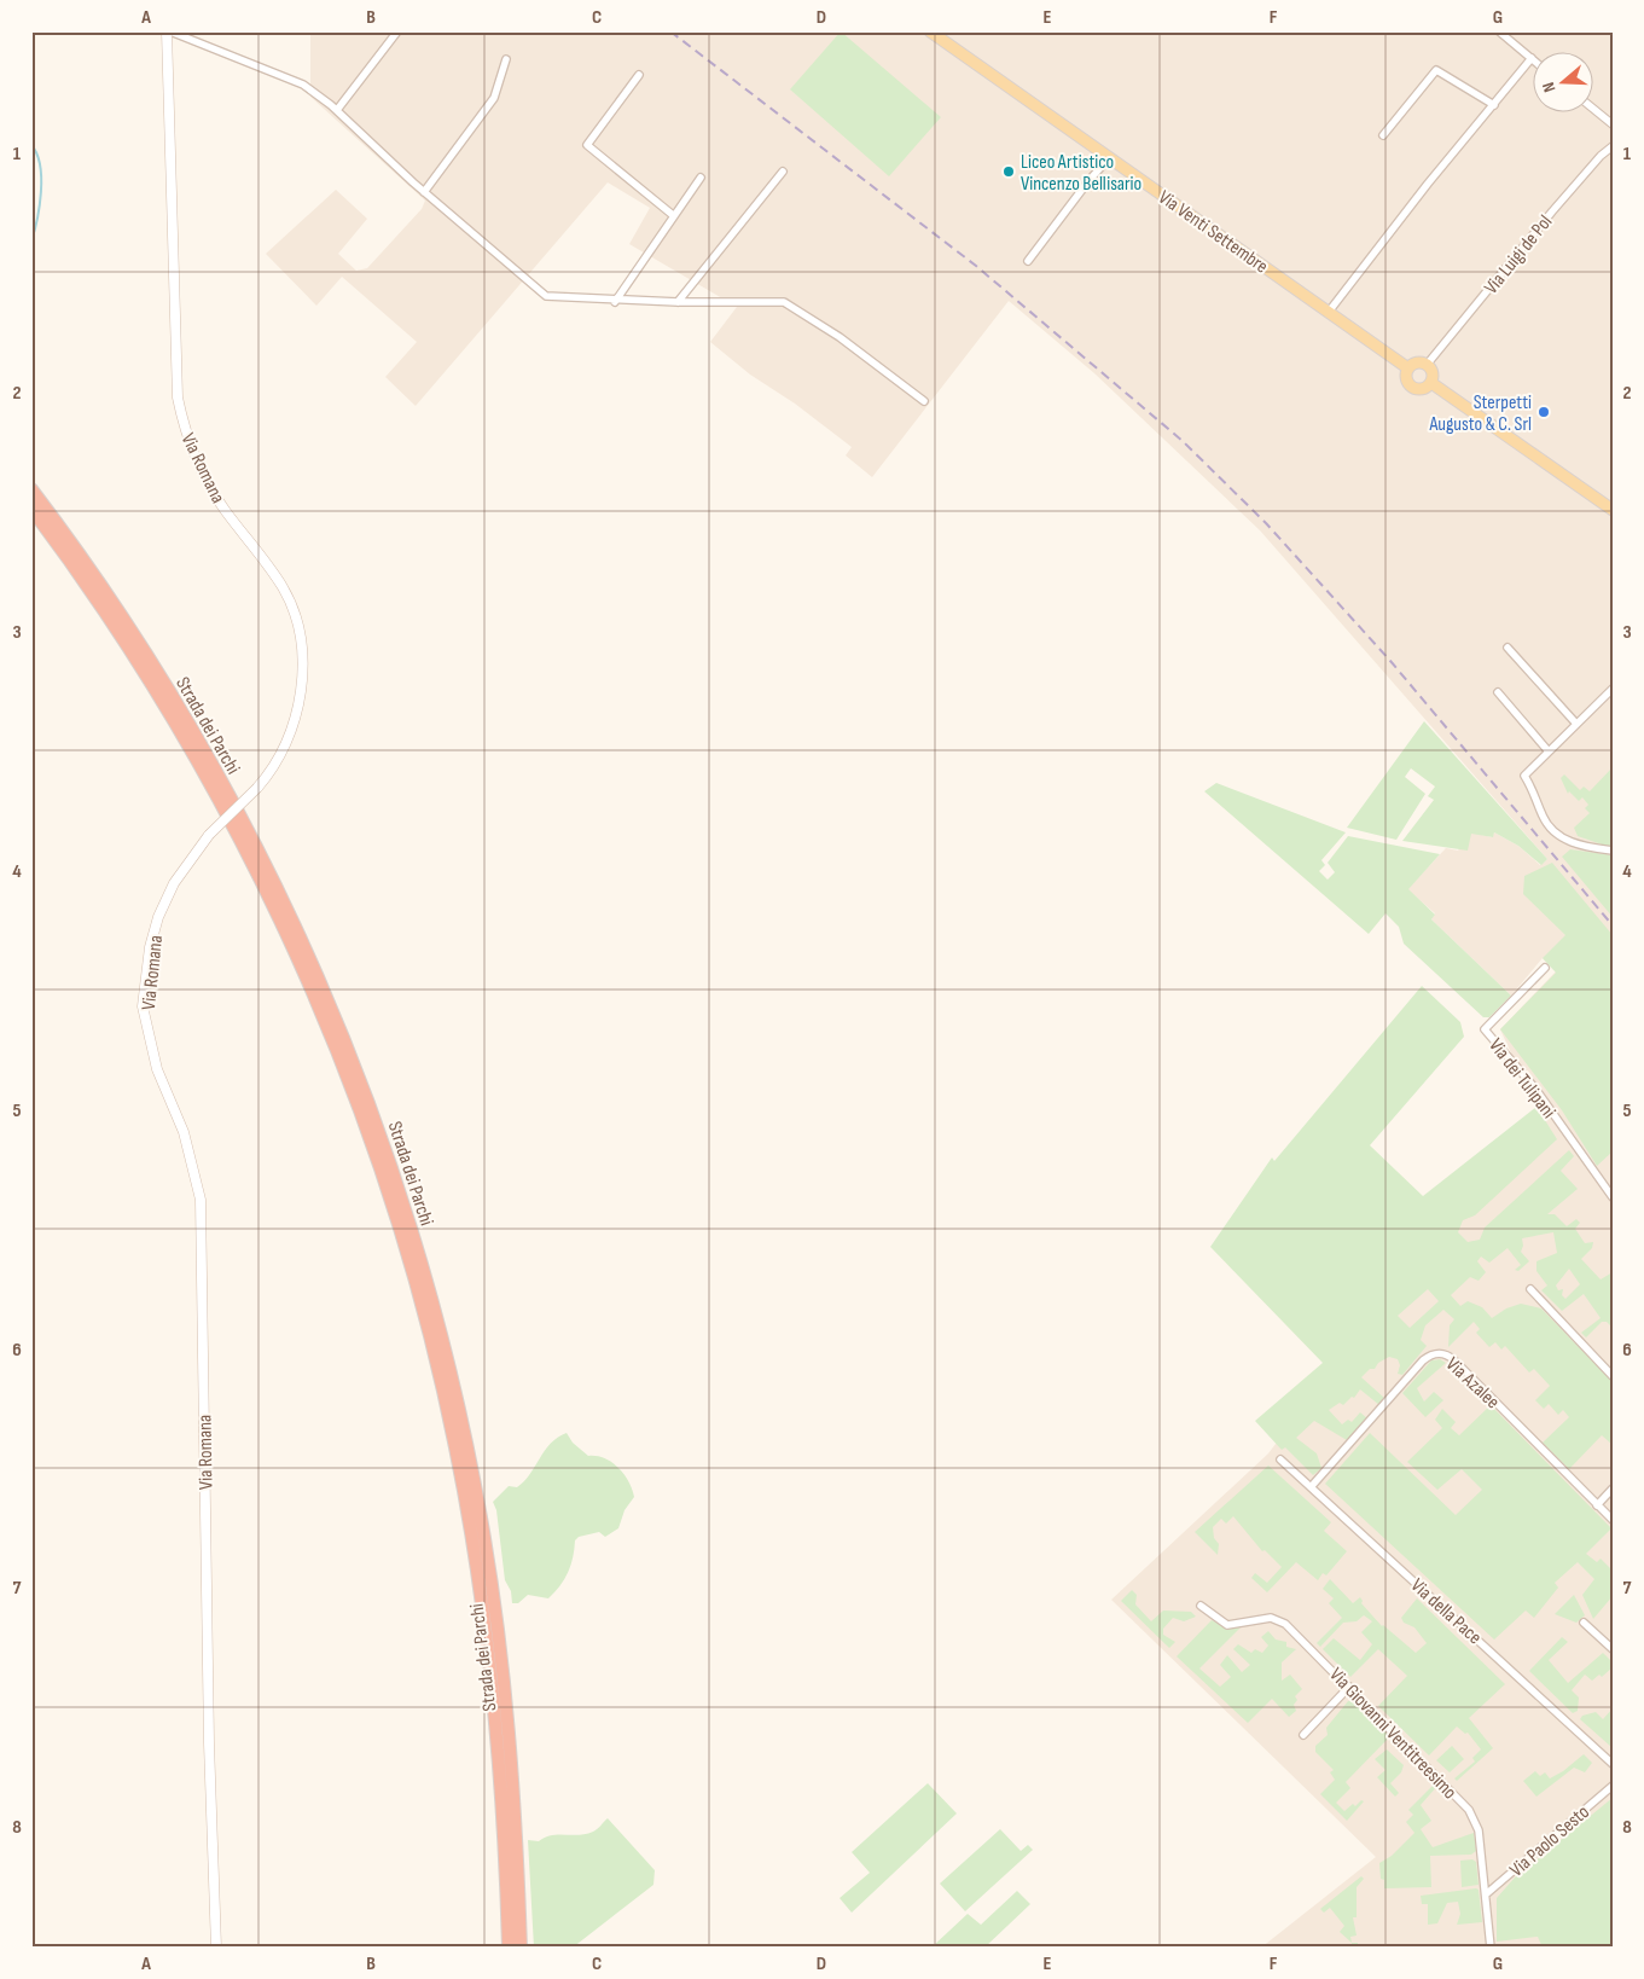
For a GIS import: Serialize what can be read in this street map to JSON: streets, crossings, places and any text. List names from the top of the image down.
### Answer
{
  "streets": {
    "highway": ["Strada dei Parchi"],
    "main road": ["Via Venti Settembre", "Via Romana"],
    "street": [
      "Via Luigi de Pol",
      "Via dei Tulipani",
      "Via Azalee",
      "Via della Pace",
      "Via Giovanni Ventitreesimo",
      "Via Paolo Sesto"
    ]
  },
  "crossings": [
    ["Via Venti Settembre", "Via Luigi de Pol"],
    ["Via Azalee", "Via della Pace"],
    ["Via Giovanni Ventitreesimo", "Via Paolo Sesto"]
  ],
  "places": ["Liceo Artistico Vincenzo Bellisario", "Sterpetti Augusto & C. Srl"],
  "north": "left",
  "grid": {
    "columns": [
      "A",
      "B",
      "C",
      "D",
      "E",
      "F",
      "G"
    ],
    "rows": [
      "1",
      "2",
      "3",
      "4",
      "5",
      "6",
      "7",
      "8"
    ]
  }
}
